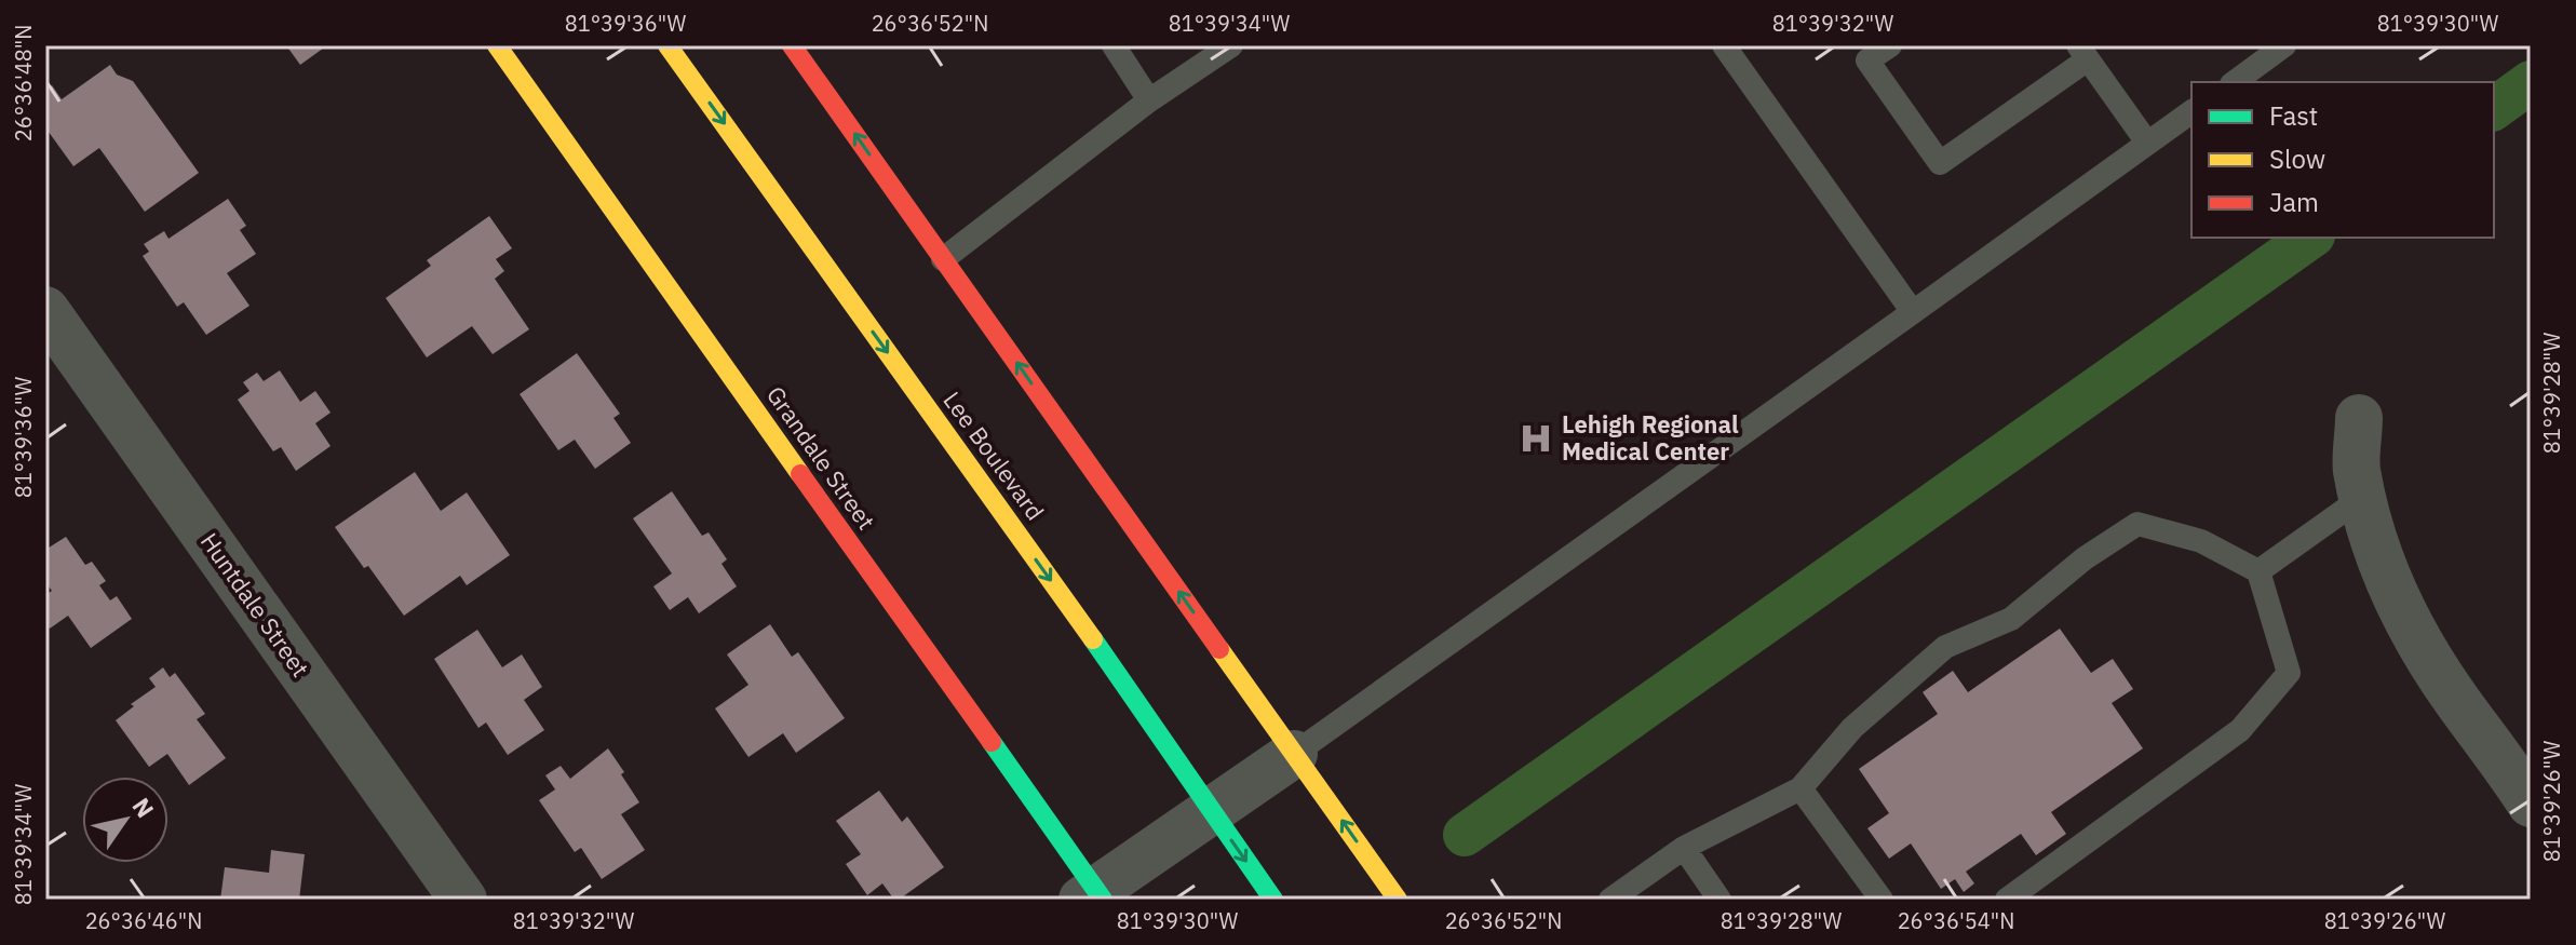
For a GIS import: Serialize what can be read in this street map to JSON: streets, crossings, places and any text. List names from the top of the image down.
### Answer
{
  "streets": {
    "main road": ["Lee Boulevard", "Grandale Street"],
    "street": ["Huntdale Street"]
  },
  "places": {
    "hospital": ["Lehigh Regional Medical Center"]
  },
  "legend": ["Fast", "Slow", "Jam"],
  "north": "top right",
  "coordinates": [
    "81°39'36\"W",
    "26°36'52\"N",
    "81°39'34\"W",
    "81°39'32\"W",
    "81°39'30\"W",
    "26°36'48\"N",
    "81°39'28\"W",
    "81°39'26\"W",
    "26°36'46\"N",
    "26°36'54\"N"
  ]
}
